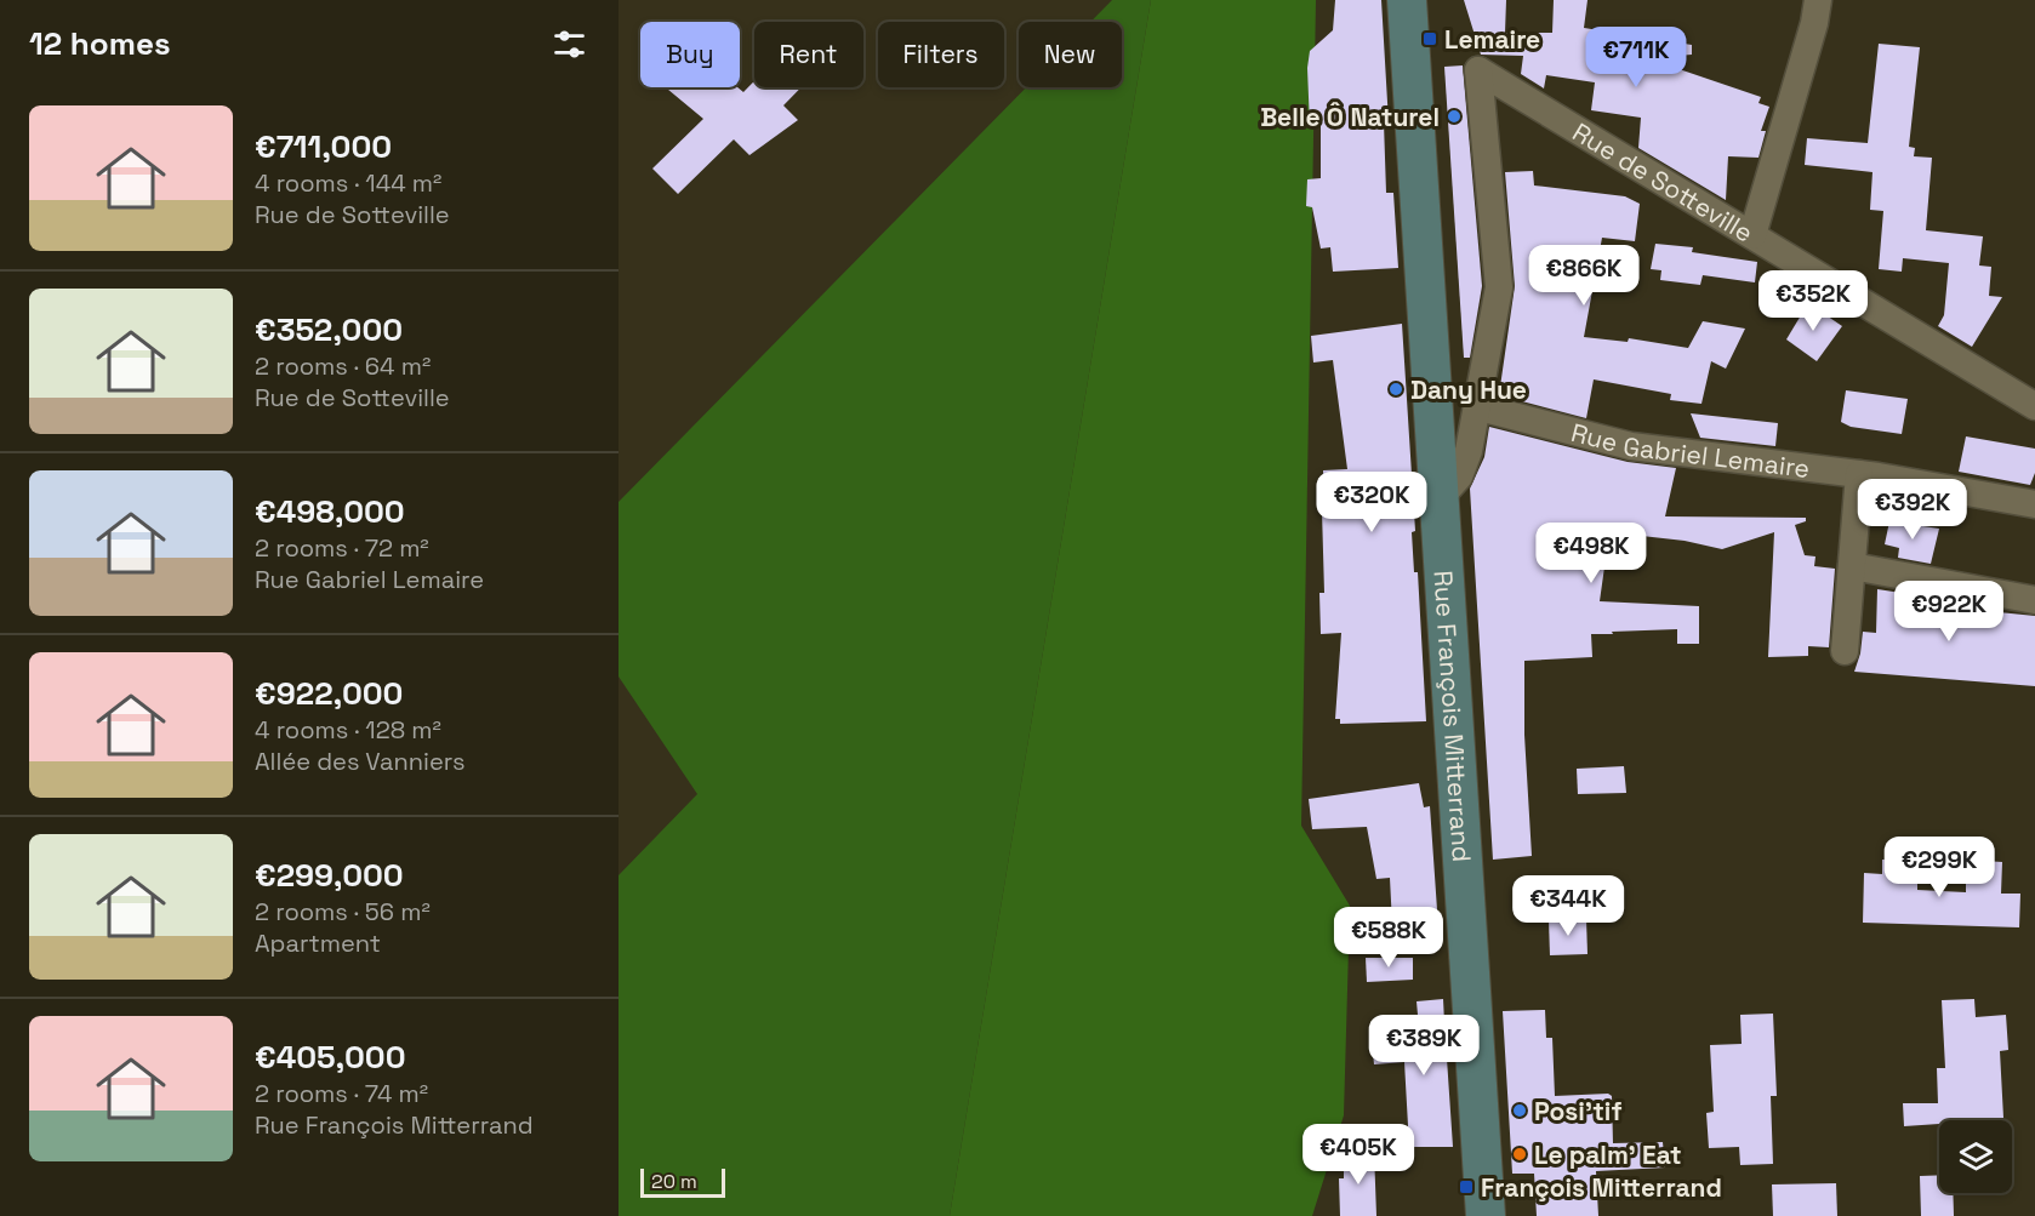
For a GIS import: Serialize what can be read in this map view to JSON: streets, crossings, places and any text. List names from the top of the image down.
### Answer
{
  "streets": {
    "street": ["Rue de Sotteville", "Rue Gabriel Lemaire", "Rue François Mitterrand"]
  },
  "crossings": [
    ["Rue de Sotteville", "Rue Gabriel Lemaire"]
  ],
  "places": {
    "transit": ["Lemaire", "François Mitterrand"],
    "other": [
      "Belle Ô Naturel",
      "Dany Hue",
      "Posi'tif",
      "Le palm' Eat"
    ]
  },
  "scale_bar": "20 m",
  "page": {
    "heading": "12 homes",
    "chip": [
      "Buy",
      "Rent",
      "Filters",
      "New"
    ],
    "price": [
      "€711K",
      "€866K",
      "€352K",
      "€320K",
      "€392K",
      "€498K",
      "€922K",
      "€299K",
      "€344K",
      "€588K",
      "€389K",
      "€405K"
    ],
    "list": [
      {
        "name": "€711,000",
        "note": "4 rooms · 144 m² · Rue de Sotteville"
      },
      {
        "name": "€352,000",
        "note": "2 rooms · 64 m² · Rue de Sotteville"
      },
      {
        "name": "€498,000",
        "note": "2 rooms · 72 m² · Rue Gabriel Lemaire"
      },
      {
        "name": "€922,000",
        "note": "4 rooms · 128 m² · Allée des Vanniers"
      },
      {
        "name": "€299,000",
        "note": "2 rooms · 56 m² · Apartment"
      },
      {
        "name": "€405,000",
        "note": "2 rooms · 74 m² · Rue François Mitterrand"
      }
    ],
    "scale": "20 m"
  }
}
